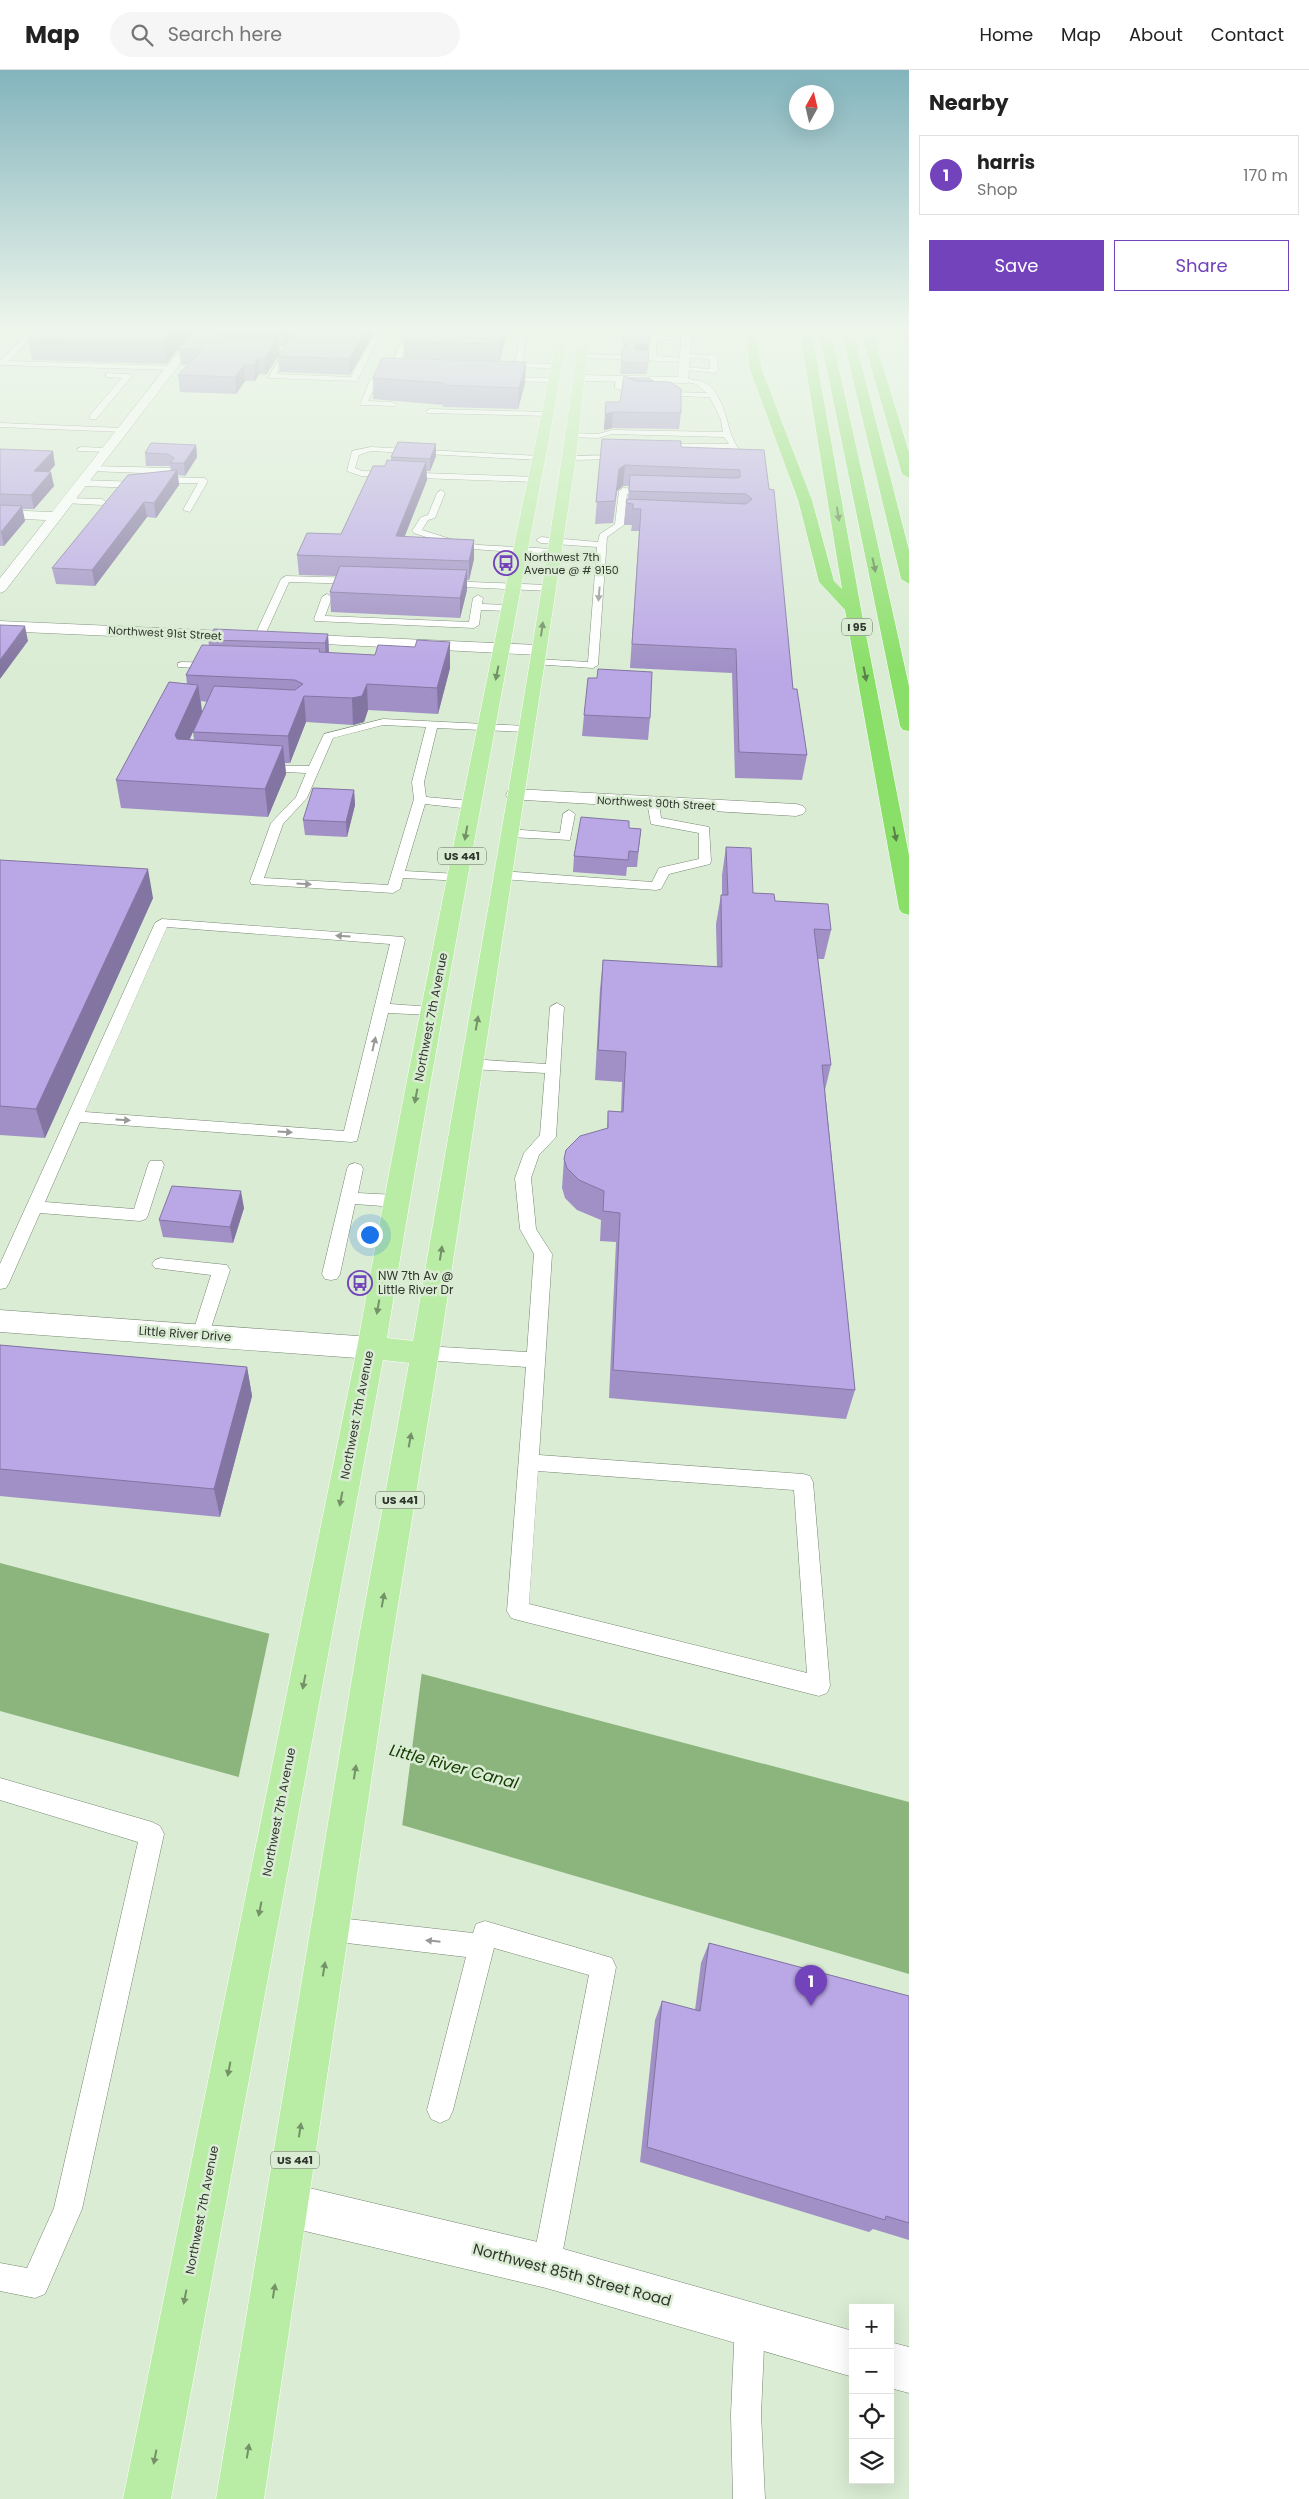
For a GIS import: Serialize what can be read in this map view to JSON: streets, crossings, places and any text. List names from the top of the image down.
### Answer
{
  "streets": {
    "highway": ["I 95"],
    "main road": ["US 441", "Northwest 7th Avenue"],
    "street": [
      "Northwest 91st Street",
      "Northwest 90th Street",
      "Little River Drive",
      "Northwest 85th Street Road"
    ]
  },
  "crossings": [
    ["Northwest 91st Street", "US 441"],
    ["Northwest 91st Street", "Northwest 7th Avenue"],
    ["Northwest 90th Street", "US 441"],
    ["US 441", "Northwest 85th Street Road"],
    ["Northwest 7th Avenue", "Little River Drive"]
  ],
  "water": ["Little River Canal"],
  "places": {
    "bus stop": ["Northwest 7th Avenue @ # 9150", "NW 7th Av @ Little River Dr"]
  },
  "north": "top",
  "page": {
    "header": "Map",
    "search": "Search here",
    "nav": [
      "Home",
      "Map",
      "About",
      "Contact"
    ],
    "heading": "Nearby",
    "list": [
      {
        "mark": "1",
        "name": "harris",
        "note": "Shop",
        "value": "170 m"
      }
    ],
    "buttons": ["Save", "Share"],
    "pins": "1",
    "map_buttons": ["+", "−"]
  }
}
